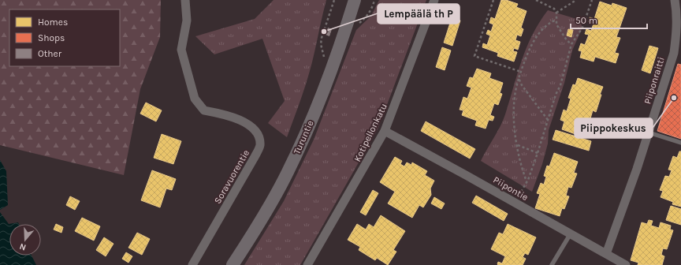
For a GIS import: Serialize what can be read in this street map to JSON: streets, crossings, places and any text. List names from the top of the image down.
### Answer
{
  "streets": {
    "main road": ["Turuntie"],
    "street": [
      "Piiponraitti",
      "Kotipellonkatu",
      "Soravuorentie",
      "Piipontie"
    ]
  },
  "crossings": [
    ["Piiponraitti", "Piipontie"],
    ["Kotipellonkatu", "Piipontie"]
  ],
  "places": ["Lempäälä th P", "Piippokeskus"],
  "legend": ["Homes", "Shops", "Other"],
  "scale_bar": "50 m",
  "north": "bottom"
}
